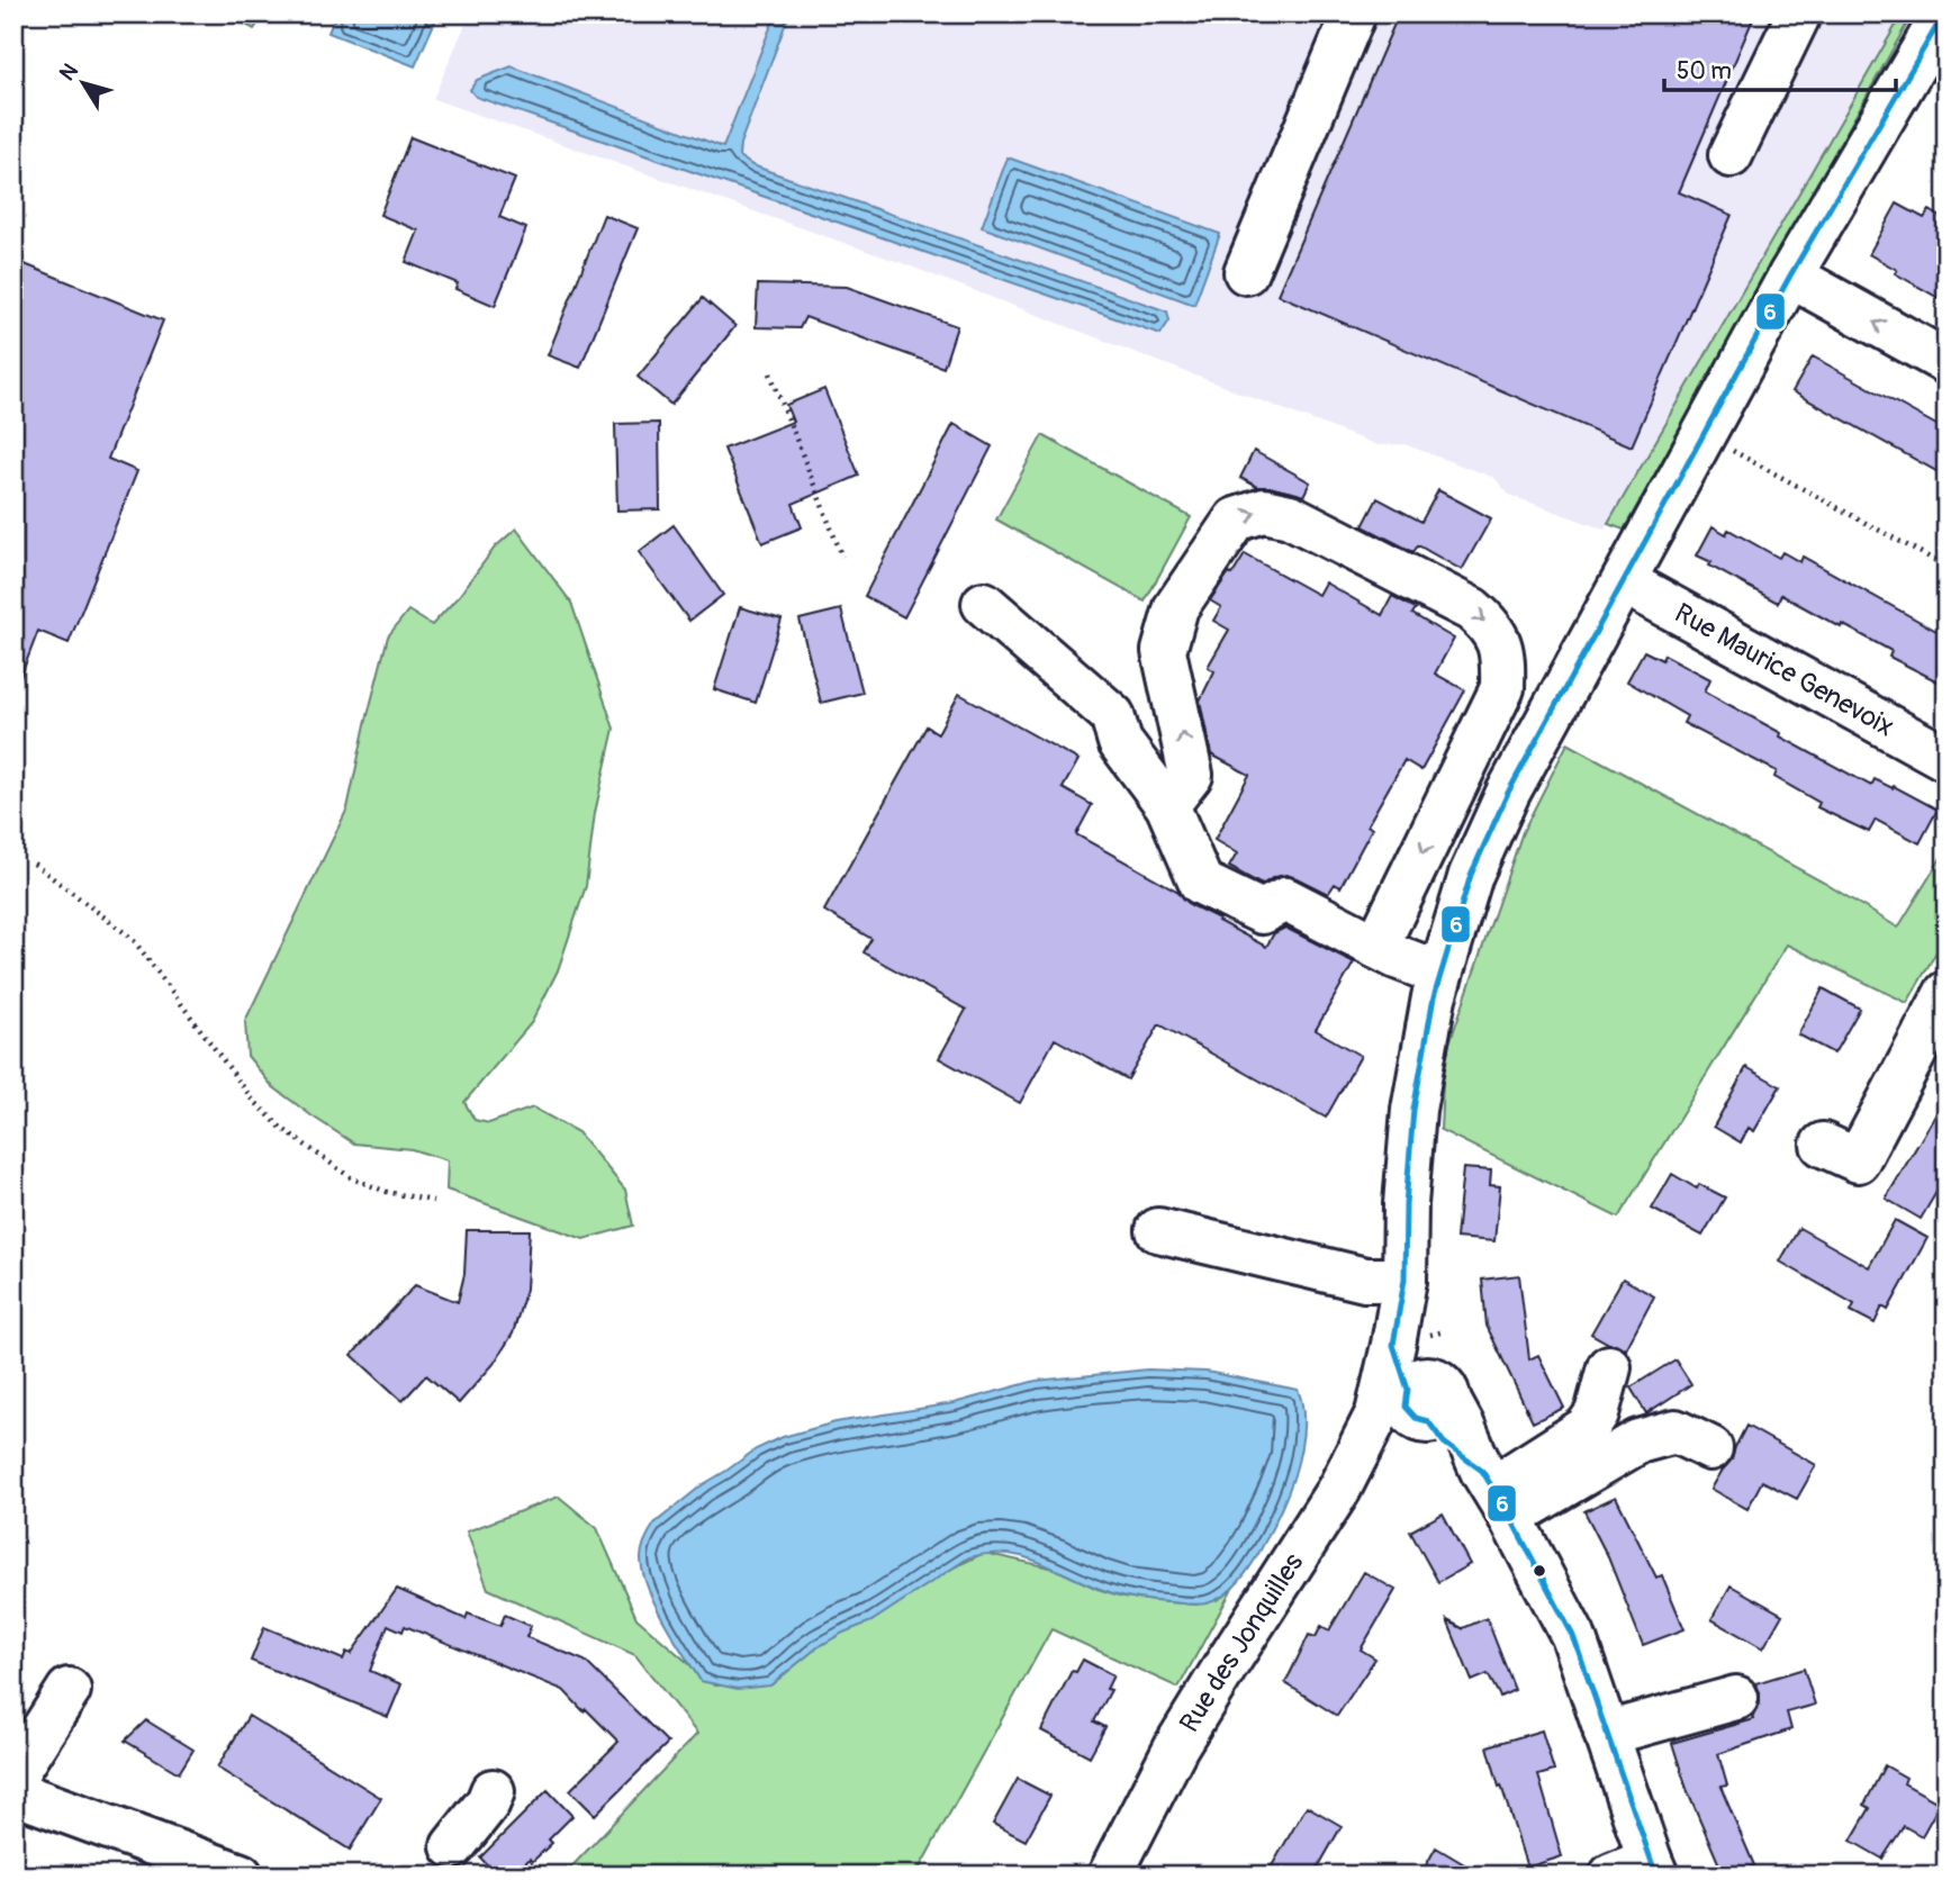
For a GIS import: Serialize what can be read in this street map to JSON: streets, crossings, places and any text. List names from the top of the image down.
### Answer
{
  "streets": {
    "street": ["Rue Maurice Genevoix", "Rue des Jonquilles"]
  },
  "lines": ["transit line 6"],
  "scale_bar": "50 m",
  "north": "top left"
}
